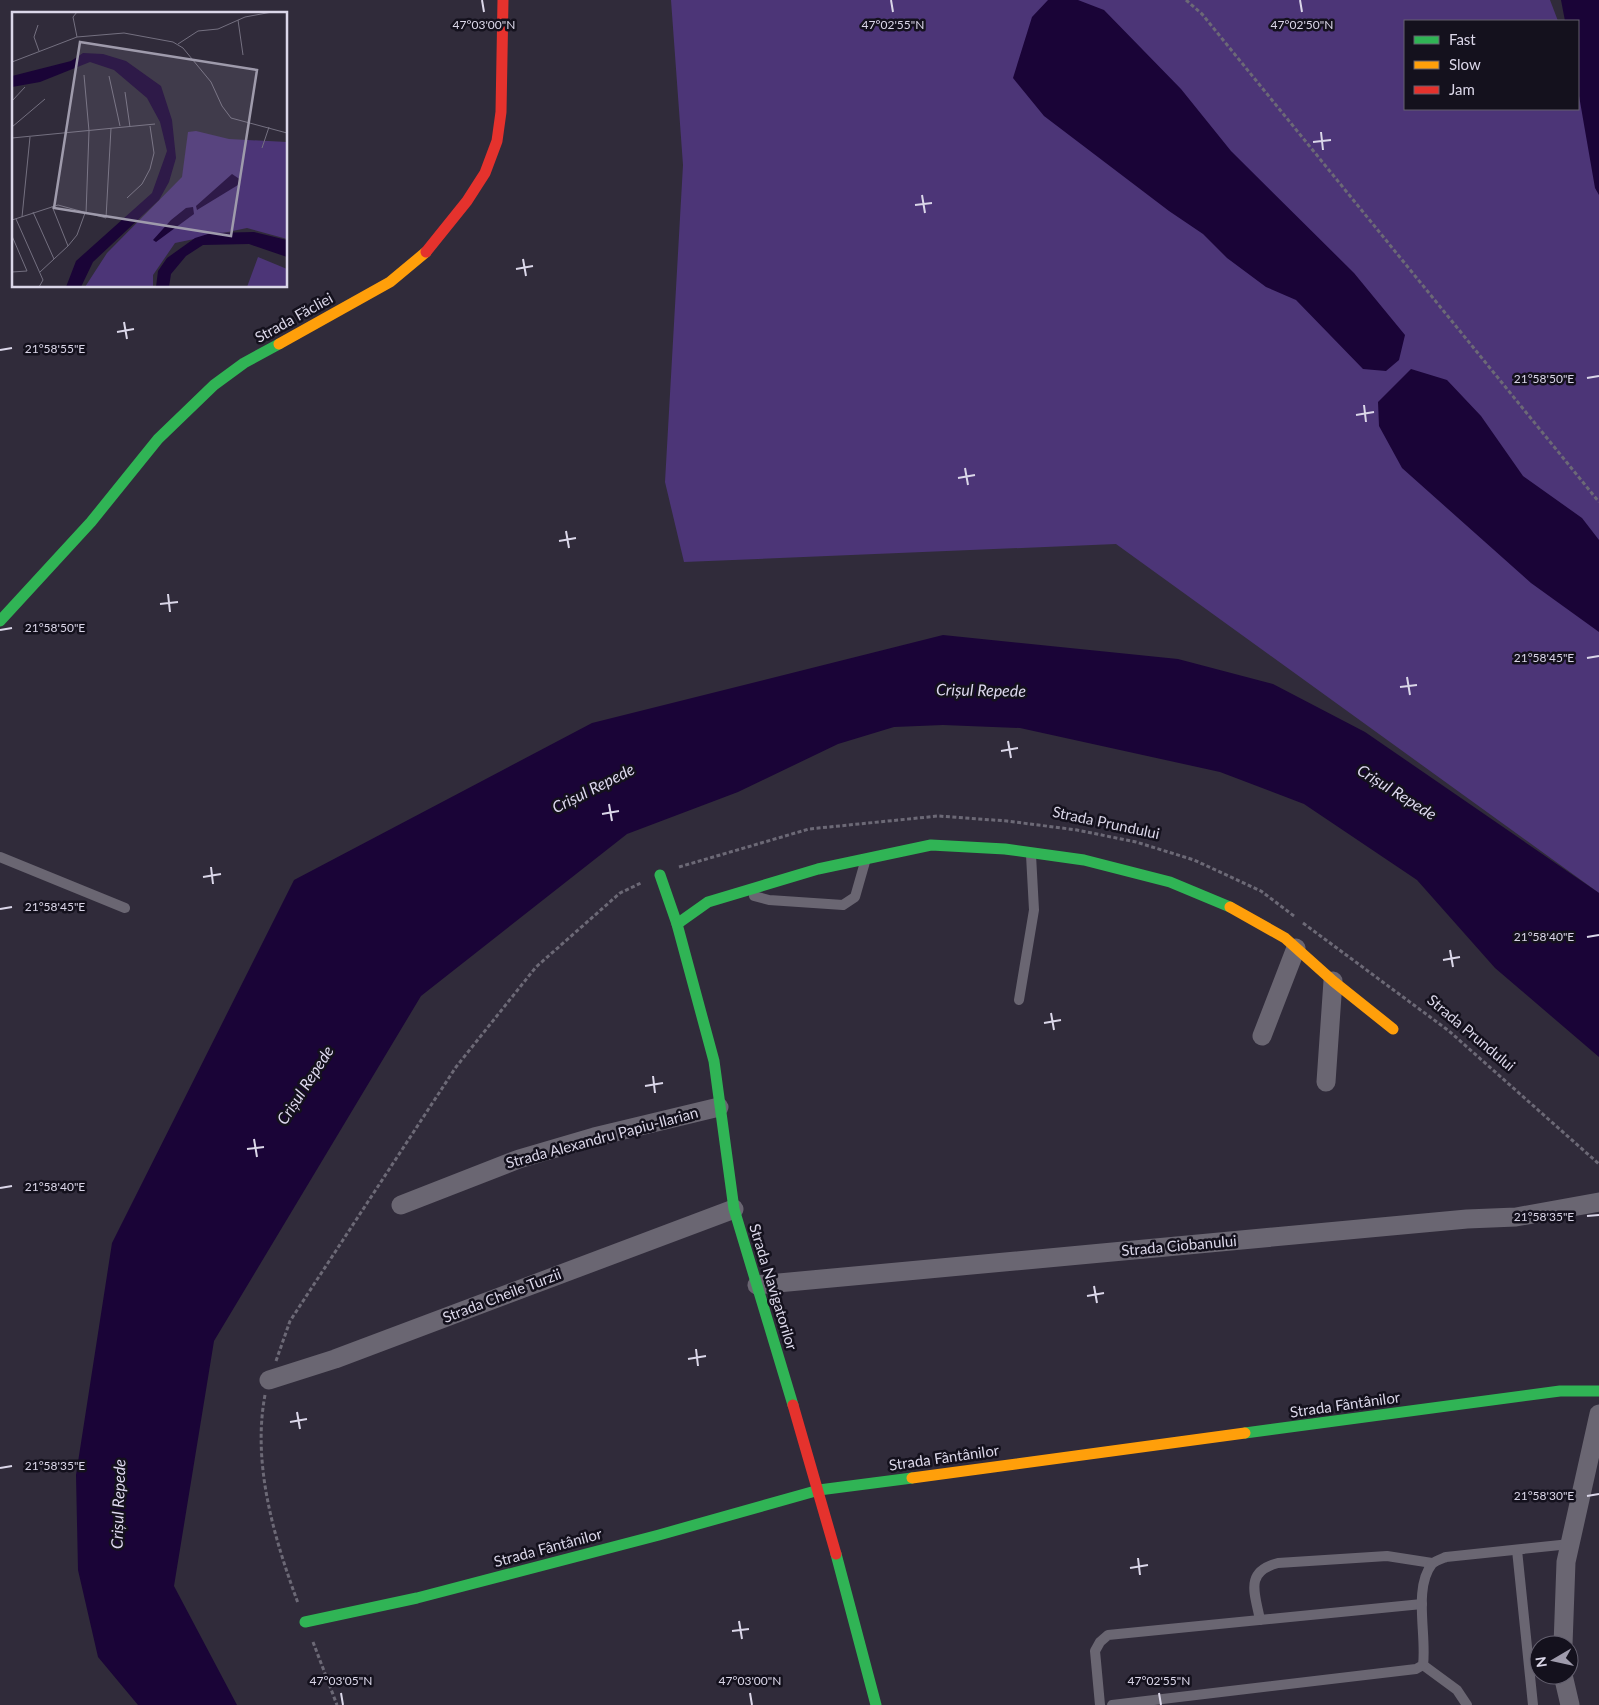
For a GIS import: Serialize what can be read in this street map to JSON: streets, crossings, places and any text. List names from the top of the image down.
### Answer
{
  "streets": {
    "street": [
      "Strada Făcliei",
      "Strada Alexandru Papiu-Ilarian",
      "Strada Ciobanului",
      "Strada Navigatorilor",
      "Strada Cheile Turzii",
      "Strada Fântânilor"
    ],
    "path": ["Strada Prundului"]
  },
  "crossings": [
    ["Strada Prundului", "Strada Navigatorilor"],
    ["Strada Alexandru Papiu-Ilarian", "Strada Navigatorilor"],
    ["Strada Ciobanului", "Strada Navigatorilor"],
    ["Strada Navigatorilor", "Strada Cheile Turzii"],
    ["Strada Navigatorilor", "Strada Fântânilor"]
  ],
  "water": ["Crișul Repede"],
  "legend": ["Fast", "Slow", "Jam"],
  "north": "left",
  "coordinates": [
    "47°03'00\"N",
    "47°02'55\"N",
    "47°02'50\"N",
    "21°58'55\"E",
    "21°58'50\"E",
    "21°58'45\"E",
    "21°58'40\"E",
    "21°58'35\"E",
    "21°58'30\"E",
    "47°03'05\"N"
  ]
}
